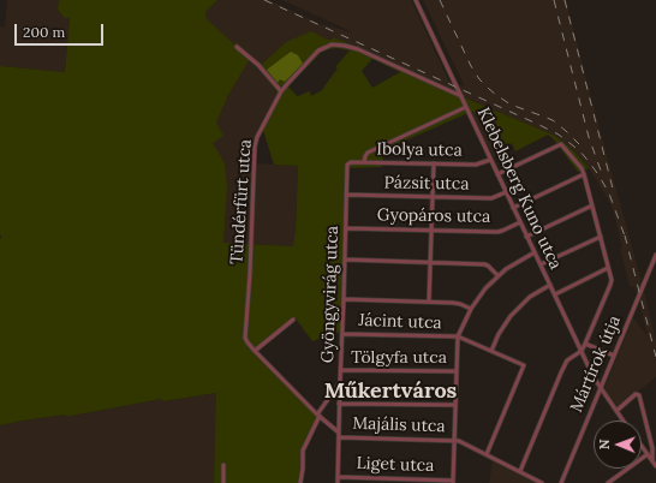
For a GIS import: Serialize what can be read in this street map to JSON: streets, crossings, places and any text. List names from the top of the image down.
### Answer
{
  "streets": {
    "street": [
      "Ibolya utca",
      "Pázsit utca",
      "Klebelsberg Kuno utca",
      "Tündérfürt utca",
      "Gyopáros utca",
      "Gyöngyvirág utca",
      "Jácint utca",
      "Tölgyfa utca",
      "Mártírok útja",
      "Majális utca",
      "Liget utca"
    ]
  },
  "crossings": [
    ["Ibolya utca", "Klebelsberg Kuno utca"],
    ["Ibolya utca", "Gyöngyvirág utca"],
    ["Pázsit utca", "Klebelsberg Kuno utca"],
    ["Pázsit utca", "Gyöngyvirág utca"],
    ["Klebelsberg Kuno utca", "Tündérfürt utca"],
    ["Klebelsberg Kuno utca", "Gyopáros utca"],
    ["Klebelsberg Kuno utca", "Mártírok útja"],
    ["Tündérfürt utca", "Gyöngyvirág utca"],
    ["Tündérfürt utca", "Majális utca"],
    ["Gyopáros utca", "Gyöngyvirág utca"],
    ["Gyöngyvirág utca", "Jácint utca"],
    ["Gyöngyvirág utca", "Tölgyfa utca"],
    ["Gyöngyvirág utca", "Majális utca"],
    ["Gyöngyvirág utca", "Liget utca"]
  ],
  "districts": ["Műkertváros"],
  "scale_bar": "200 m",
  "north": "left"
}
